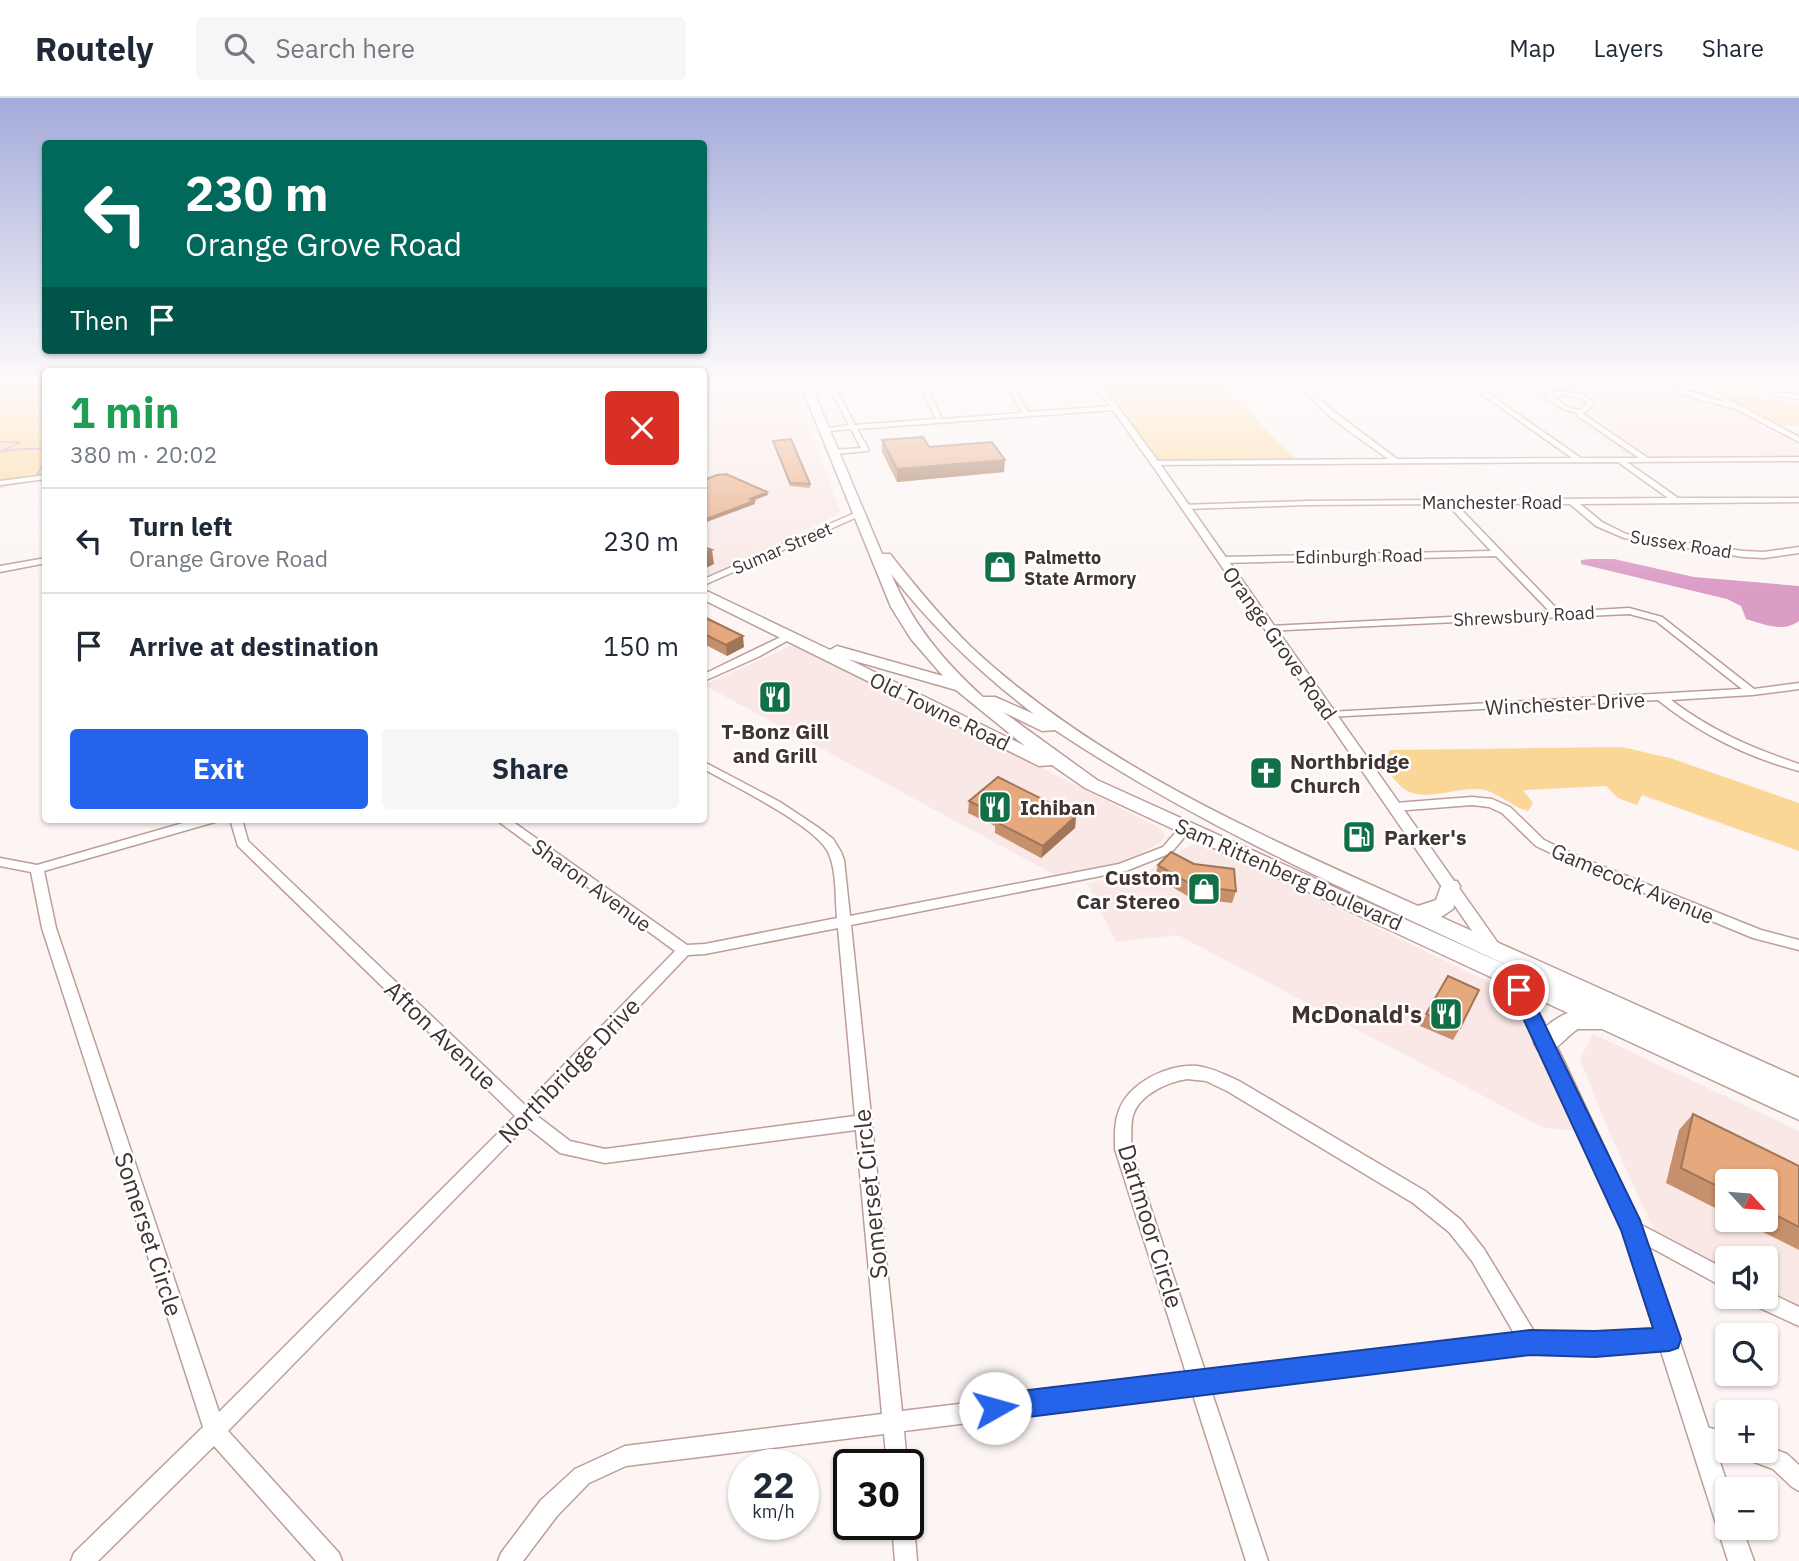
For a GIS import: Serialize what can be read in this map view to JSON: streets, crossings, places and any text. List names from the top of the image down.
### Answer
{
  "streets": {
    "main road": ["Old Towne Road", "Sam Rittenberg Boulevard"],
    "street": [
      "Manchester Road",
      "Sussex Road",
      "Sumar Street",
      "Edinburgh Road",
      "Shrewsbury Road",
      "Orange Grove Road",
      "Winchester Drive",
      "Gamecock Avenue",
      "Sharon Avenue",
      "Afton Avenue",
      "Northbridge Drive",
      "Somerset Circle",
      "Dartmoor Circle"
    ]
  },
  "crossings": [
    ["Manchester Road", "Sussex Road"],
    ["Manchester Road", "Orange Grove Road"],
    ["Sumar Street", "Sam Rittenberg Boulevard"],
    ["Edinburgh Road", "Orange Grove Road"],
    ["Shrewsbury Road", "Orange Grove Road"],
    ["Shrewsbury Road", "Winchester Drive"],
    ["Orange Grove Road", "Winchester Drive"],
    ["Orange Grove Road", "Sam Rittenberg Boulevard"],
    ["Orange Grove Road", "Gamecock Avenue"],
    ["Old Towne Road", "Sam Rittenberg Boulevard"],
    ["Sharon Avenue", "Northbridge Drive"],
    ["Afton Avenue", "Northbridge Drive"],
    ["Afton Avenue", "Somerset Circle"],
    ["Northbridge Drive", "Somerset Circle"]
  ],
  "places": {
    "shop": ["Palmetto State Armory", "Custom Car Stereo"],
    "restaurant": ["T-Bonz Gill and Grill", "Ichiban", "McDonald's"],
    "church": ["Northbridge Church"],
    "fuel station": ["Parker's"]
  },
  "north": "bottom right",
  "page": {
    "header": "Routely",
    "search": "Search here",
    "nav": ["Map", "Layers", "Share"],
    "turn": ["230 m", "Orange Grove Road"],
    "then": "Then",
    "heading": ["1 min", "380 m · 20:02"],
    "list": [
      {
        "name": "Turn left",
        "note": "Orange Grove Road",
        "value": "230 m"
      },
      {
        "name": "Arrive at destination",
        "value": "150 m"
      }
    ],
    "buttons": ["Exit", "Share"],
    "map_buttons": ["+", "−"],
    "speed": "22 km/h",
    "limit": "30"
  }
}
